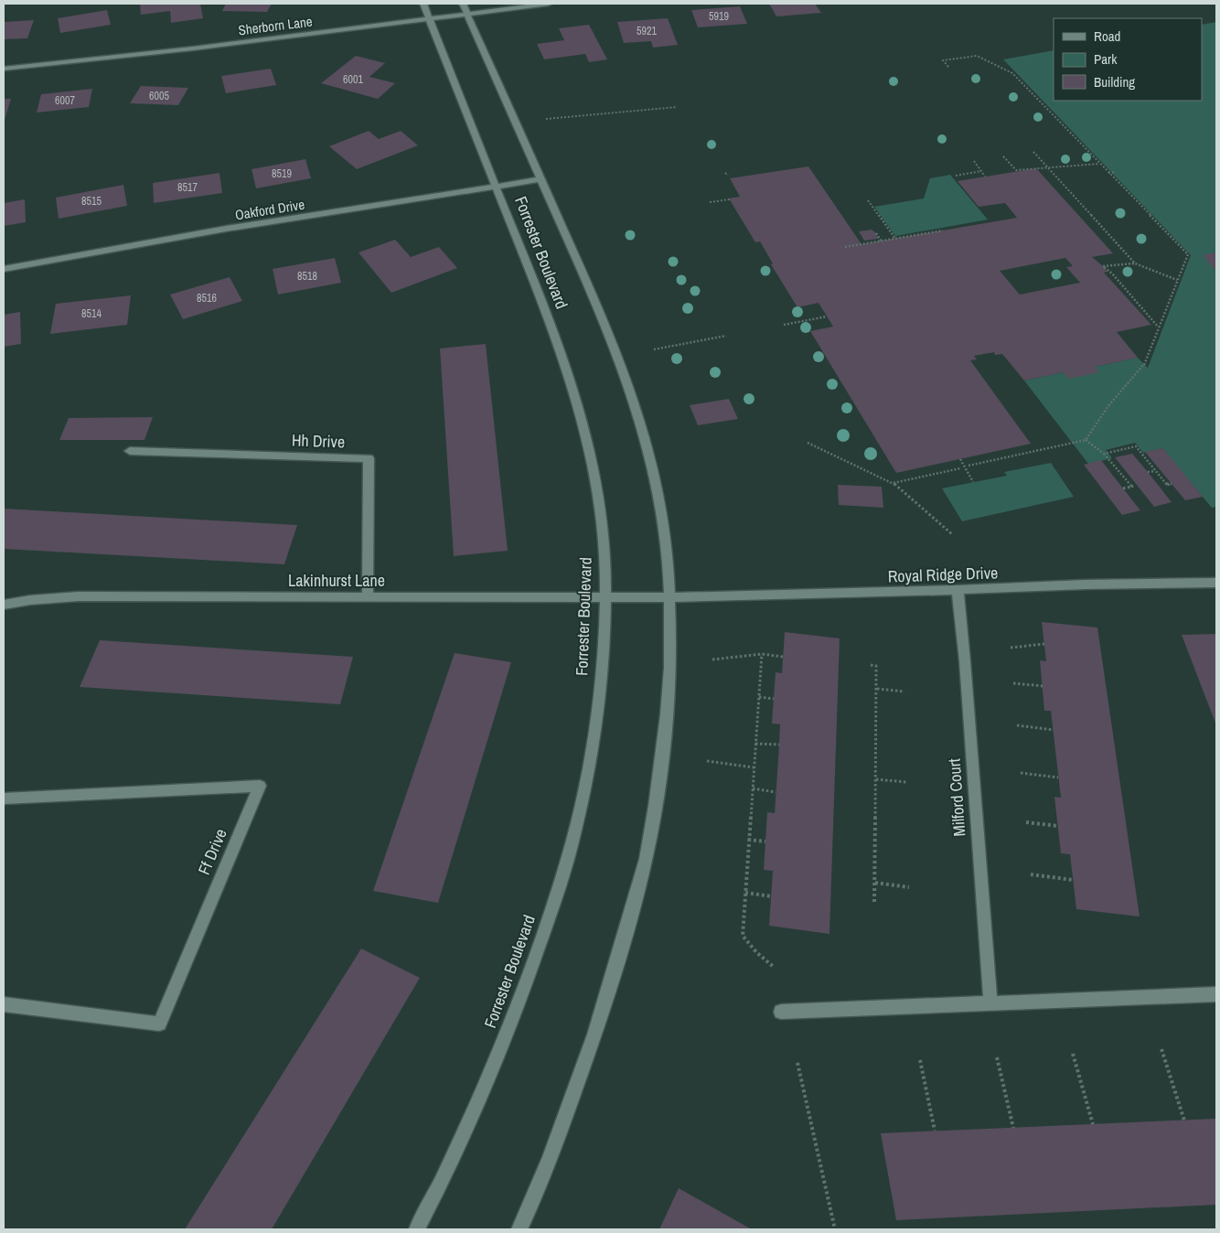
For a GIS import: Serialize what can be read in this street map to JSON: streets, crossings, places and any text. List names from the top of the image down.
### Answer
{
  "streets": {
    "street": [
      "Sherborn Lane",
      "Oakford Drive",
      "Forrester Boulevard",
      "Hh Drive",
      "Royal Ridge Drive",
      "Lakinhurst Lane",
      "Milford Court",
      "Ff Drive"
    ]
  },
  "crossings": [
    ["Sherborn Lane", "Forrester Boulevard"],
    ["Oakford Drive", "Forrester Boulevard"],
    ["Forrester Boulevard", "Royal Ridge Drive"],
    ["Forrester Boulevard", "Lakinhurst Lane"],
    ["Hh Drive", "Lakinhurst Lane"],
    ["Royal Ridge Drive", "Lakinhurst Lane"],
    ["Royal Ridge Drive", "Milford Court"]
  ],
  "house_numbers": [
    "5919",
    "5921",
    "6001",
    "6005",
    "6007",
    "8519",
    "8517",
    "8515",
    "8518",
    "8516",
    "8514"
  ],
  "legend": ["Road", "Park", "Building"]
}
